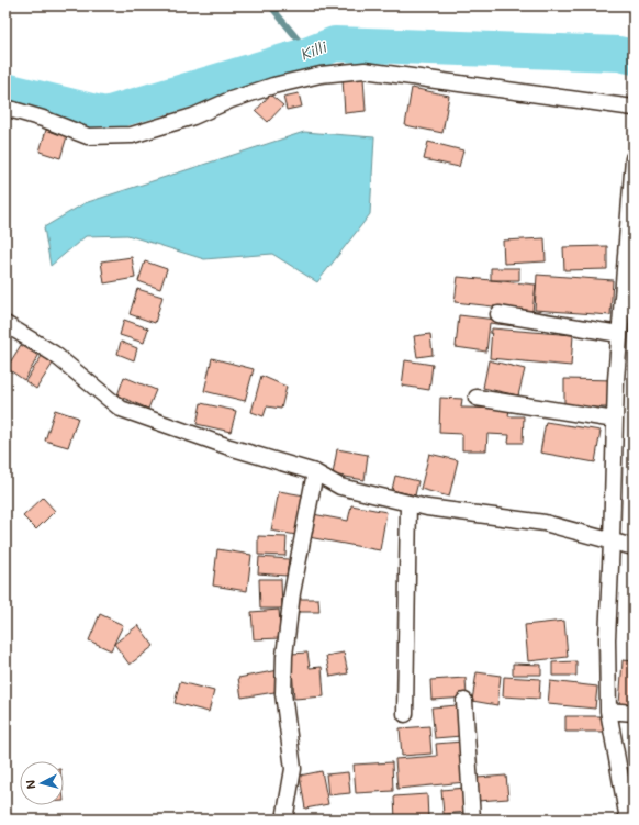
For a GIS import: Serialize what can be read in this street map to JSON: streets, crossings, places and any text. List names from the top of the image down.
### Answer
{
  "water": ["Killi"],
  "north": "left"
}
